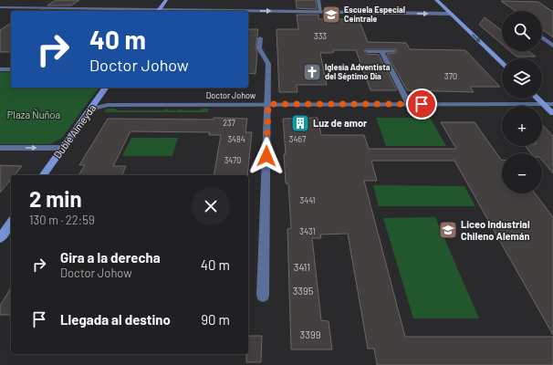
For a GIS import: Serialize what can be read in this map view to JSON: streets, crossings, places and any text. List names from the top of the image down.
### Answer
{
  "streets": {
    "main road": ["Dublé Almeyda"],
    "street": ["Doctor Johow"]
  },
  "crossings": [
    ["Doctor Johow", "Dublé Almeyda"]
  ],
  "parks": ["Plaza Ñuñoa"],
  "places": {
    "school or university": ["Escuela Especial Ceintrale", "Liceo Industrial Chileno Alemán"],
    "church": ["Iglesia Adventista del Séptimo Día"],
    "building": ["Luz de amor"]
  },
  "house_numbers": [
    "333",
    "370",
    "237",
    "3484",
    "3467",
    "3470",
    "3441",
    "3431",
    "3411",
    "3395",
    "3399"
  ],
  "page": {
    "map_buttons": ["+", "−"],
    "turn": ["40 m", "Doctor Johow"],
    "heading": ["2 min", "130 m · 22:59"],
    "list": [
      {
        "name": "Gira a la derecha",
        "note": "Doctor Johow",
        "value": "40 m"
      },
      {
        "name": "Llegada al destino",
        "value": "90 m"
      }
    ]
  }
}
